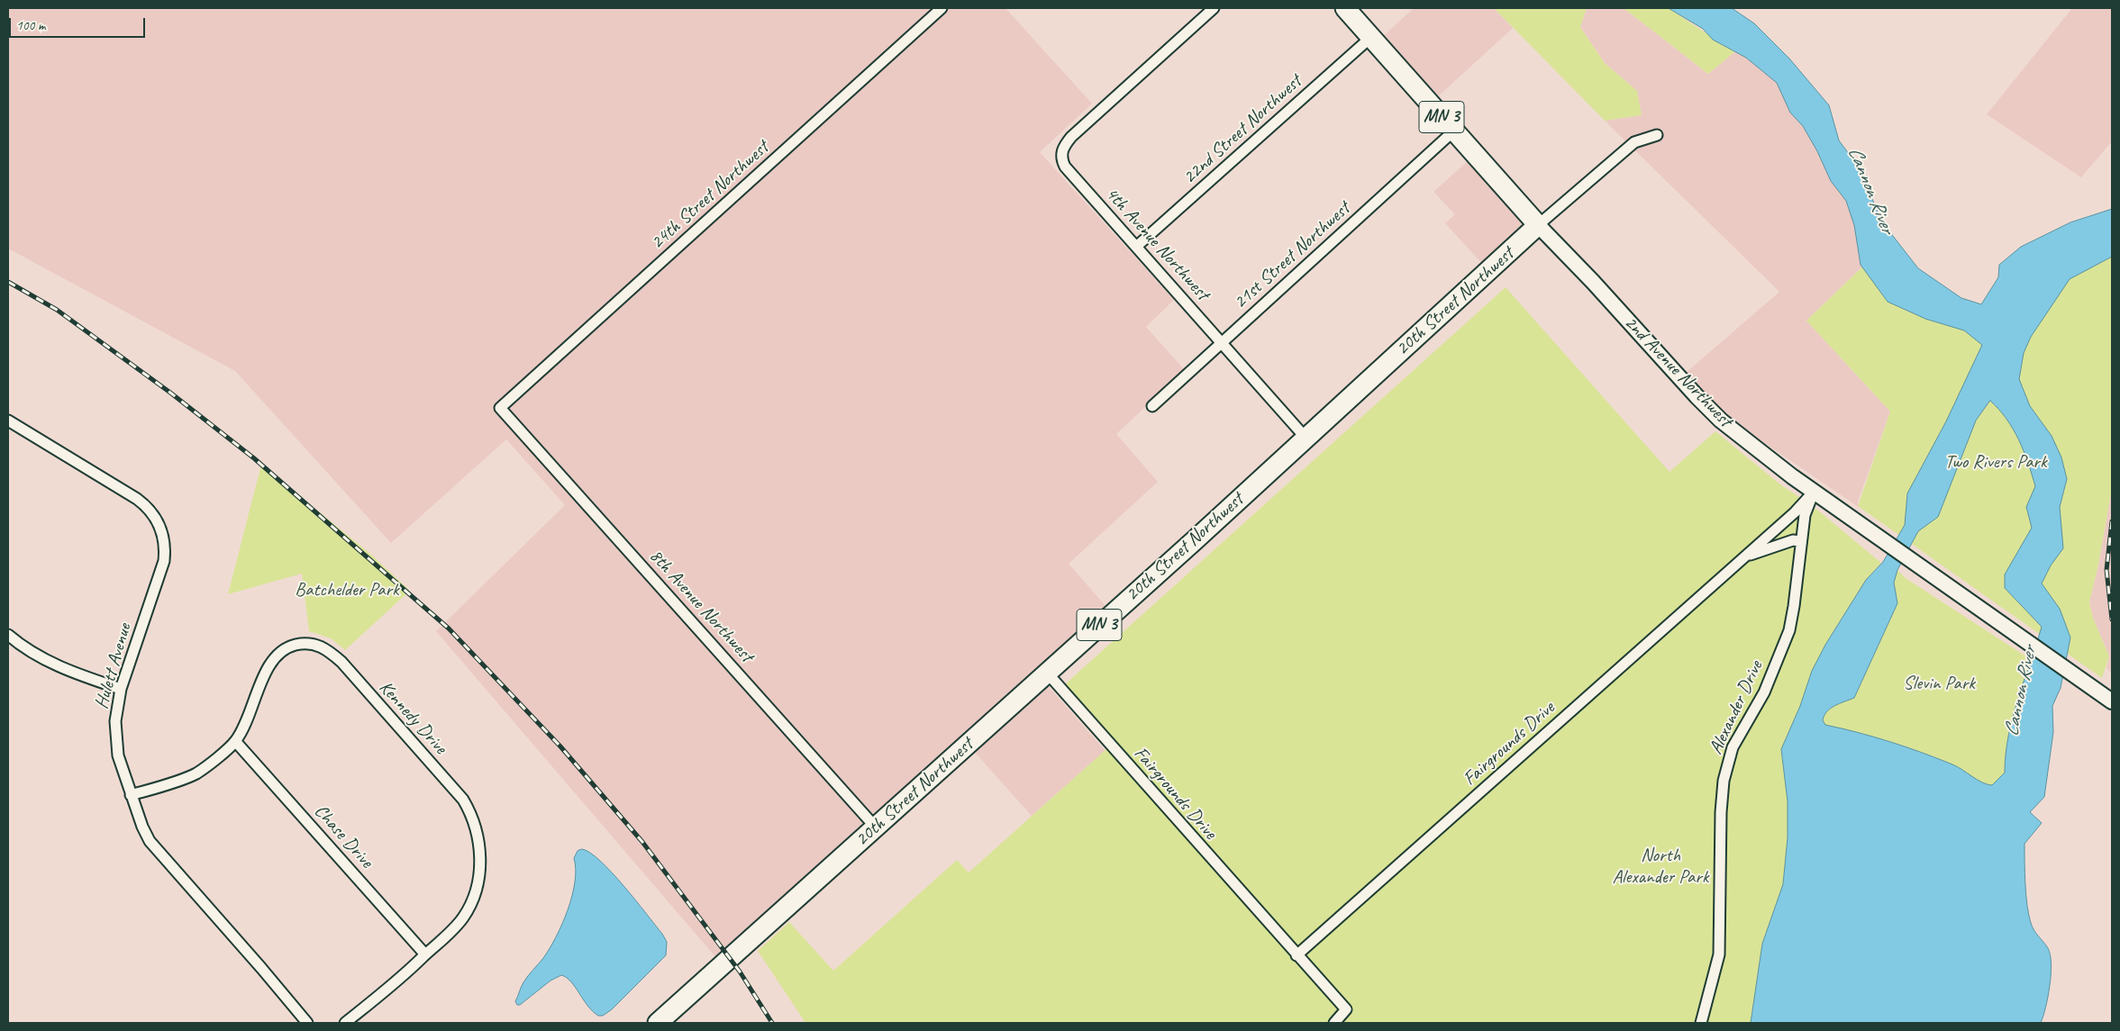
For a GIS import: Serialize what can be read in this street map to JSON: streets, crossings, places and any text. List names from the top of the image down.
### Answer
{
  "streets": {
    "highway": ["MN 3", "20th Street Northwest", "2nd Avenue Northwest"],
    "street": [
      "22nd Street Northwest",
      "24th Street Northwest",
      "4th Avenue Northwest",
      "21st Street Northwest",
      "8th Avenue Northwest",
      "Hulett Avenue",
      "Alexander Drive",
      "Kennedy Drive",
      "Fairgrounds Drive",
      "Chase Drive"
    ]
  },
  "crossings": [
    ["22nd Street Northwest", "4th Avenue Northwest"],
    ["22nd Street Northwest", "2nd Avenue Northwest"],
    ["24th Street Northwest", "8th Avenue Northwest"],
    ["4th Avenue Northwest", "21st Street Northwest"],
    ["4th Avenue Northwest", "20th Street Northwest"],
    ["21st Street Northwest", "2nd Avenue Northwest"],
    ["20th Street Northwest", "2nd Avenue Northwest"],
    ["20th Street Northwest", "8th Avenue Northwest"],
    ["20th Street Northwest", "Fairgrounds Drive"],
    ["2nd Avenue Northwest", "Alexander Drive"],
    ["2nd Avenue Northwest", "Fairgrounds Drive"],
    ["Hulett Avenue", "Kennedy Drive"],
    ["Alexander Drive", "Fairgrounds Drive"],
    ["Kennedy Drive", "Chase Drive"]
  ],
  "water": ["Cannon River"],
  "parks": [
    "Two Rivers Park",
    "Batchelder Park",
    "Slevin Park",
    "North Alexander Park"
  ],
  "scale_bar": "100 m"
}
